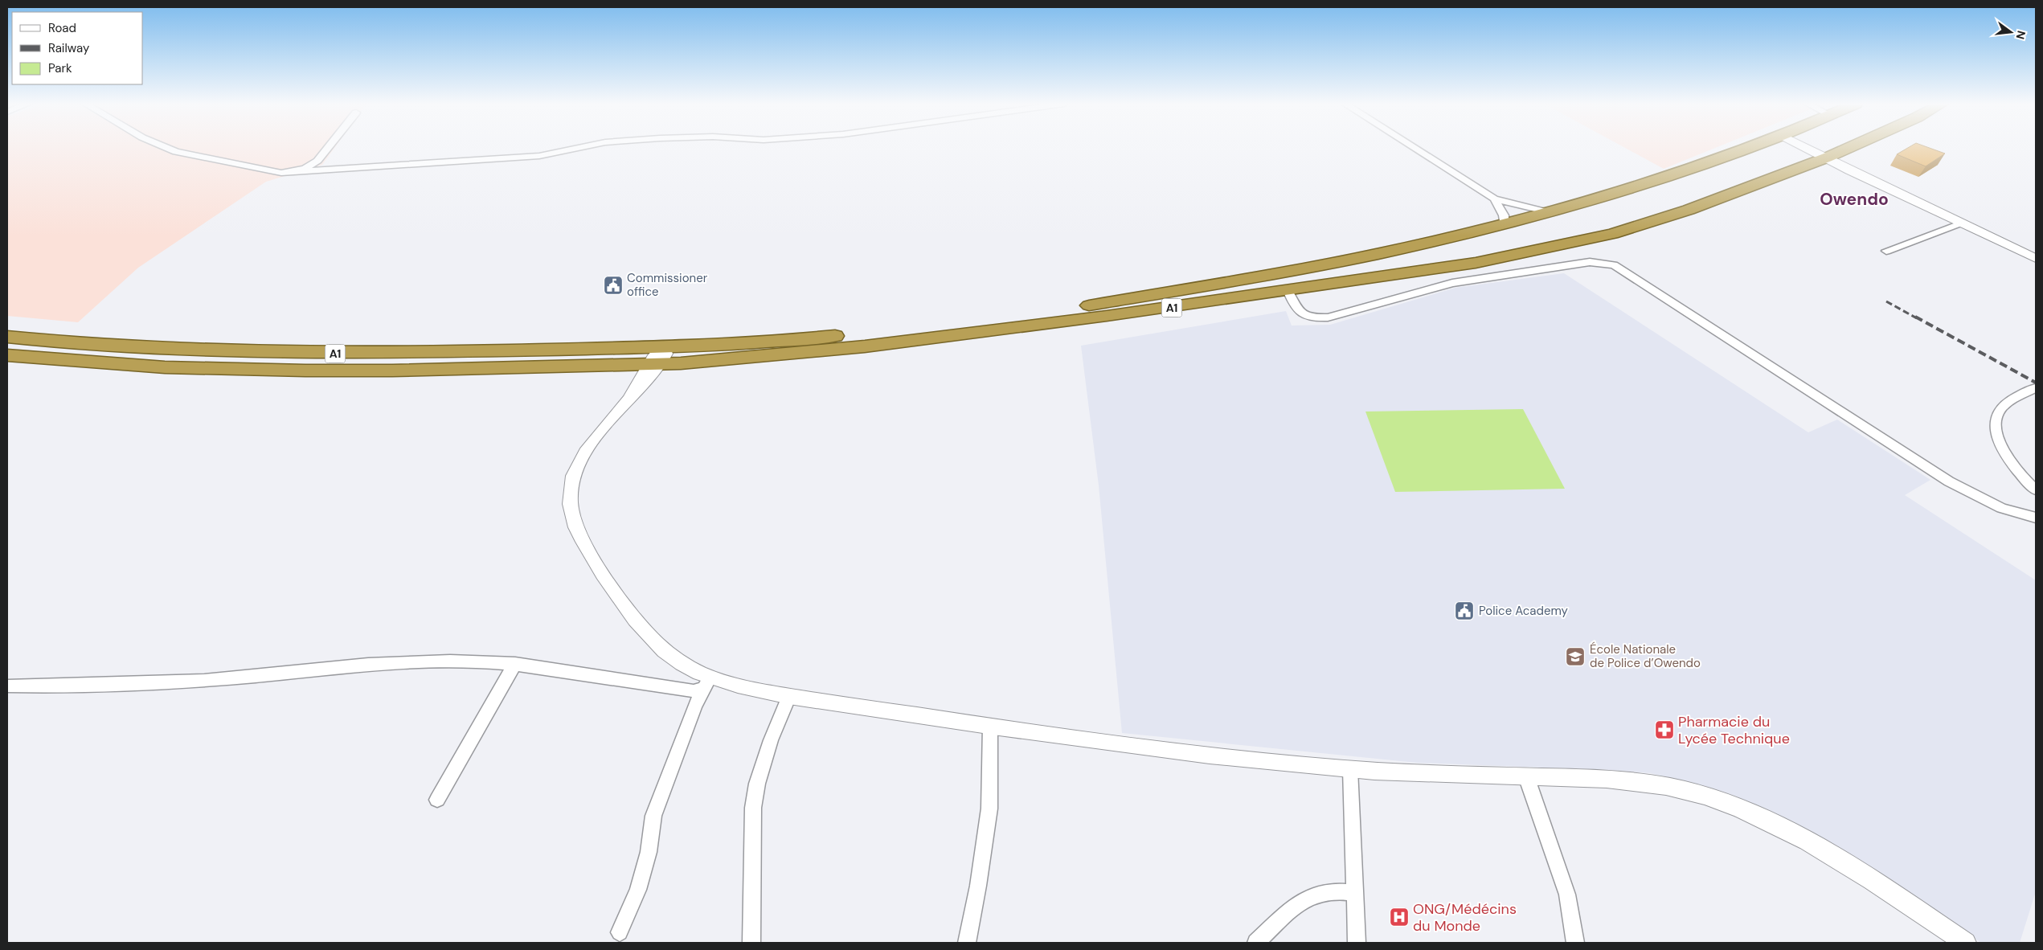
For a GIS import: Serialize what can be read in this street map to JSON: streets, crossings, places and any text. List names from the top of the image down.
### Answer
{
  "streets": {
    "highway": ["A1"]
  },
  "districts": ["Owendo"],
  "places": {
    "public building": ["Commissioner office", "Police Academy"],
    "school or university": ["École Nationale de Police d’Owendo"],
    "pharmacy": ["Pharmacie du Lycée Technique"],
    "hospital": ["ONG/Médécins du Monde"]
  },
  "legend": ["Road", "Railway", "Park"],
  "north": "right"
}
